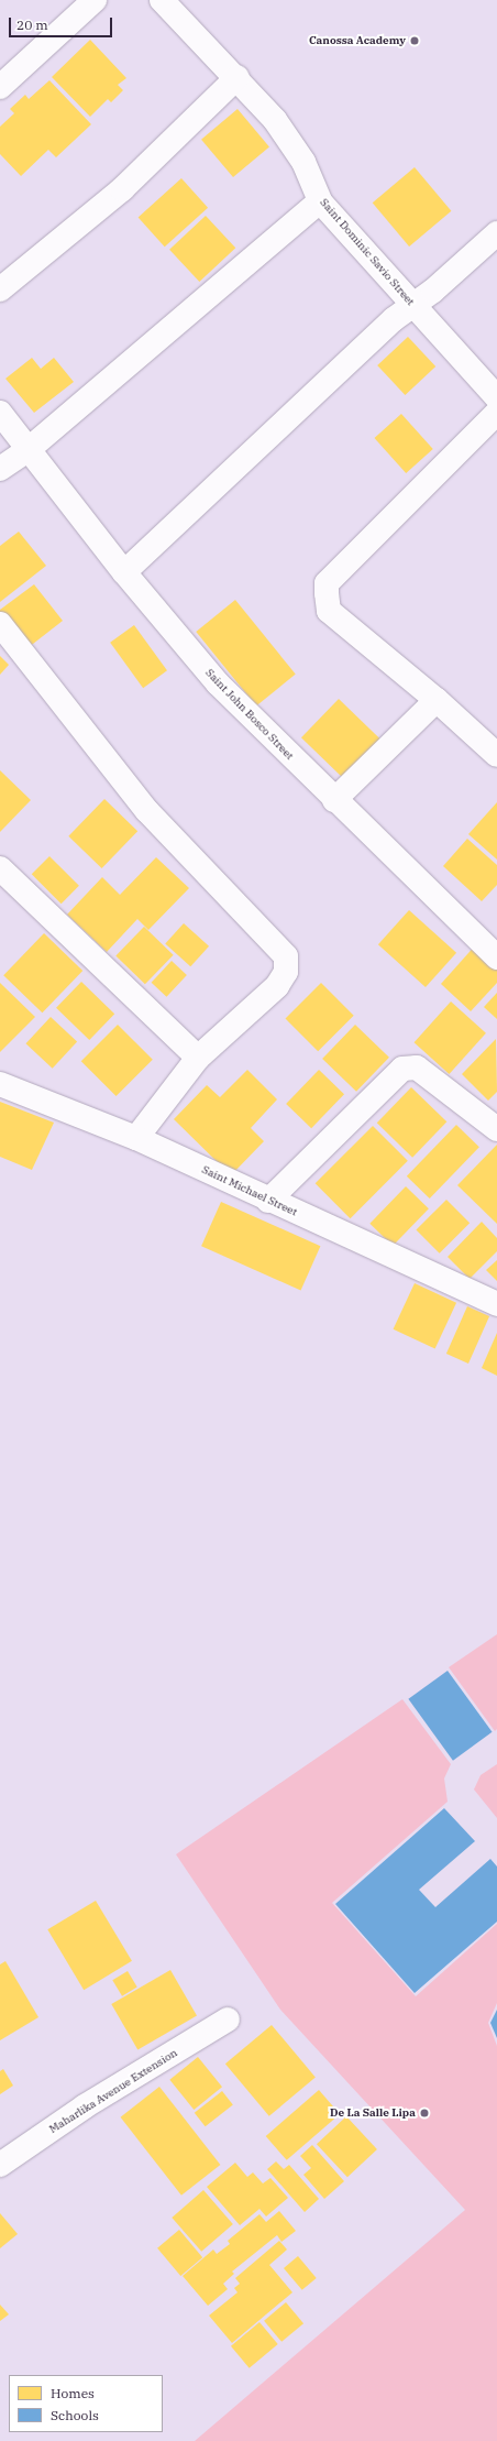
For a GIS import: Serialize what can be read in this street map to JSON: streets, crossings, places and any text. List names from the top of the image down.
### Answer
{
  "streets": {
    "street": [
      "Saint Dominic Savio Street",
      "Saint John Bosco Street",
      "Saint Michael Street",
      "Maharlika Avenue Extension"
    ]
  },
  "places": ["Canossa Academy", "De La Salle Lipa"],
  "legend": ["Homes", "Schools"],
  "scale_bar": "20 m"
}
